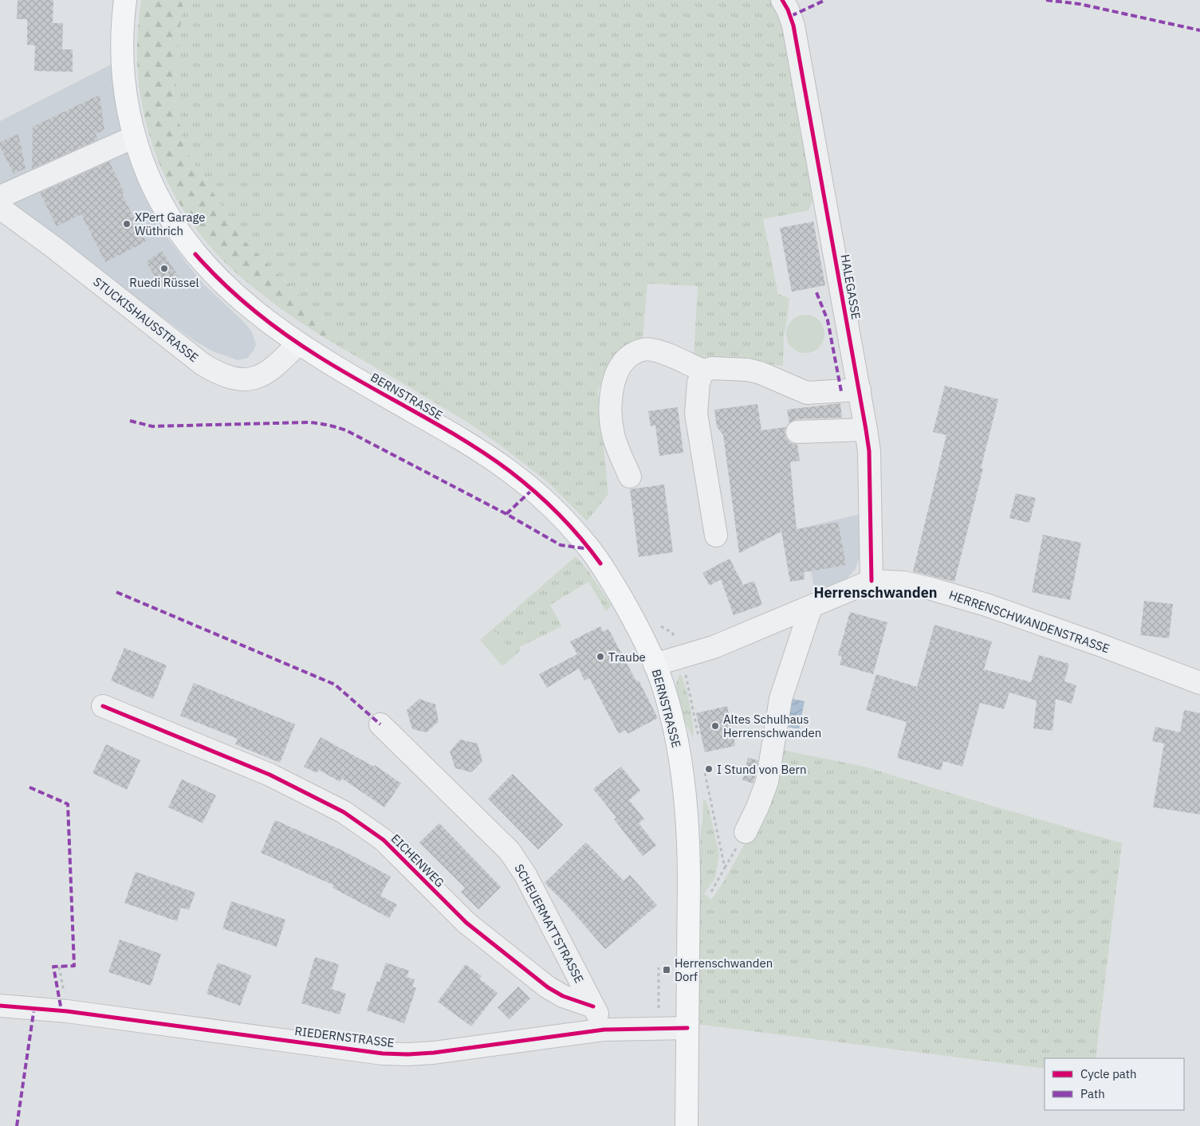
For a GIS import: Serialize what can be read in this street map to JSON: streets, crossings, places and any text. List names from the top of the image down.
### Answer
{
  "streets": {
    "main road": ["BERNSTRASSE"],
    "street": [
      "HALEGASSE",
      "STUCKISHAUSSTRASSE",
      "HERRENSCHWANDENSTRASSE",
      "EICHENWEG",
      "SCHEUERMATTSTRASSE",
      "RIEDERNSTRASSE"
    ]
  },
  "crossings": [
    ["HALEGASSE", "HERRENSCHWANDENSTRASSE"],
    ["STUCKISHAUSSTRASSE", "BERNSTRASSE"],
    ["BERNSTRASSE", "HERRENSCHWANDENSTRASSE"],
    ["BERNSTRASSE", "RIEDERNSTRASSE"],
    ["EICHENWEG", "SCHEUERMATTSTRASSE"],
    ["SCHEUERMATTSTRASSE", "RIEDERNSTRASSE"]
  ],
  "districts": ["Herrenschwanden"],
  "places": {
    "other": [
      "XPert Garage Wüthrich",
      "Ruedi Rüssel",
      "Traube",
      "Altes Schulhaus Herrenschwanden",
      "I Stund von Bern"
    ],
    "transit": ["Herrenschwanden Dorf"]
  },
  "legend": ["Cycle path", "Path"]
}
